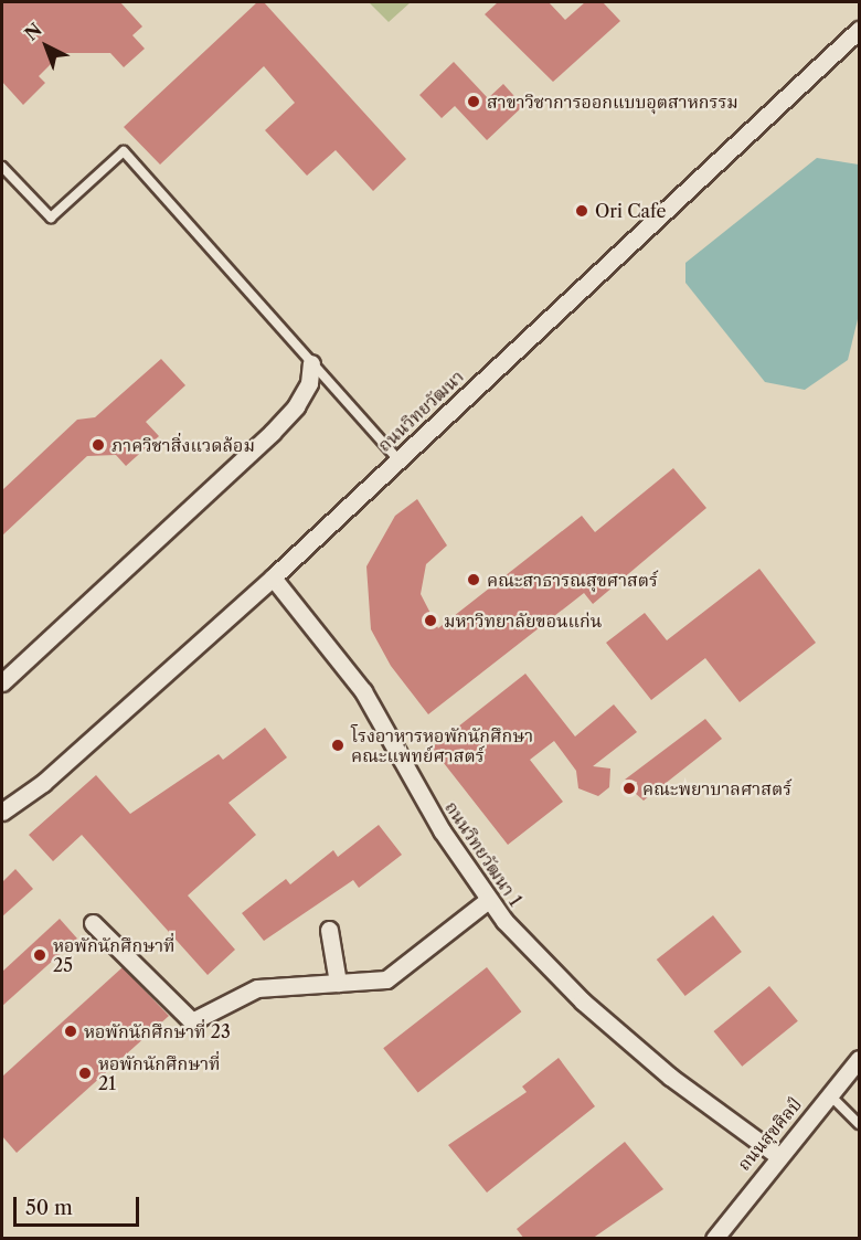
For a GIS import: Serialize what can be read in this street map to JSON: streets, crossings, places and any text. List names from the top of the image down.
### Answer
{
  "streets": {
    "street": ["ถนนวิทยวัฒนา", "ถนนวิทยวัฒนา 1", "ถนนสุขศิลป์"]
  },
  "crossings": [
    ["ถนนวิทยวัฒนา", "ถนนวิทยวัฒนา 1"],
    ["ถนนวิทยวัฒนา 1", "ถนนสุขศิลป์"]
  ],
  "places": [
    "สาขาวิชาการออกแบบอุตสาหกรรม",
    "Ori Cafe",
    "ภาควิชาสิ่งแวดล้อม",
    "คณะสาธารณสุขศาสตร์",
    "มหาวิทยาลัยขอนแก่น",
    "โรงอาหารหอพักนักศึกษา คณะแพทย์ศาสตร์",
    "คณะพยาบาลศาสตร์",
    "หอพักนักศึกษาที่ 25",
    "หอพักนักศึกษาที่ 23",
    "หอพักนักศึกษาที่ 21"
  ],
  "scale_bar": "50 m",
  "north": "top left"
}
